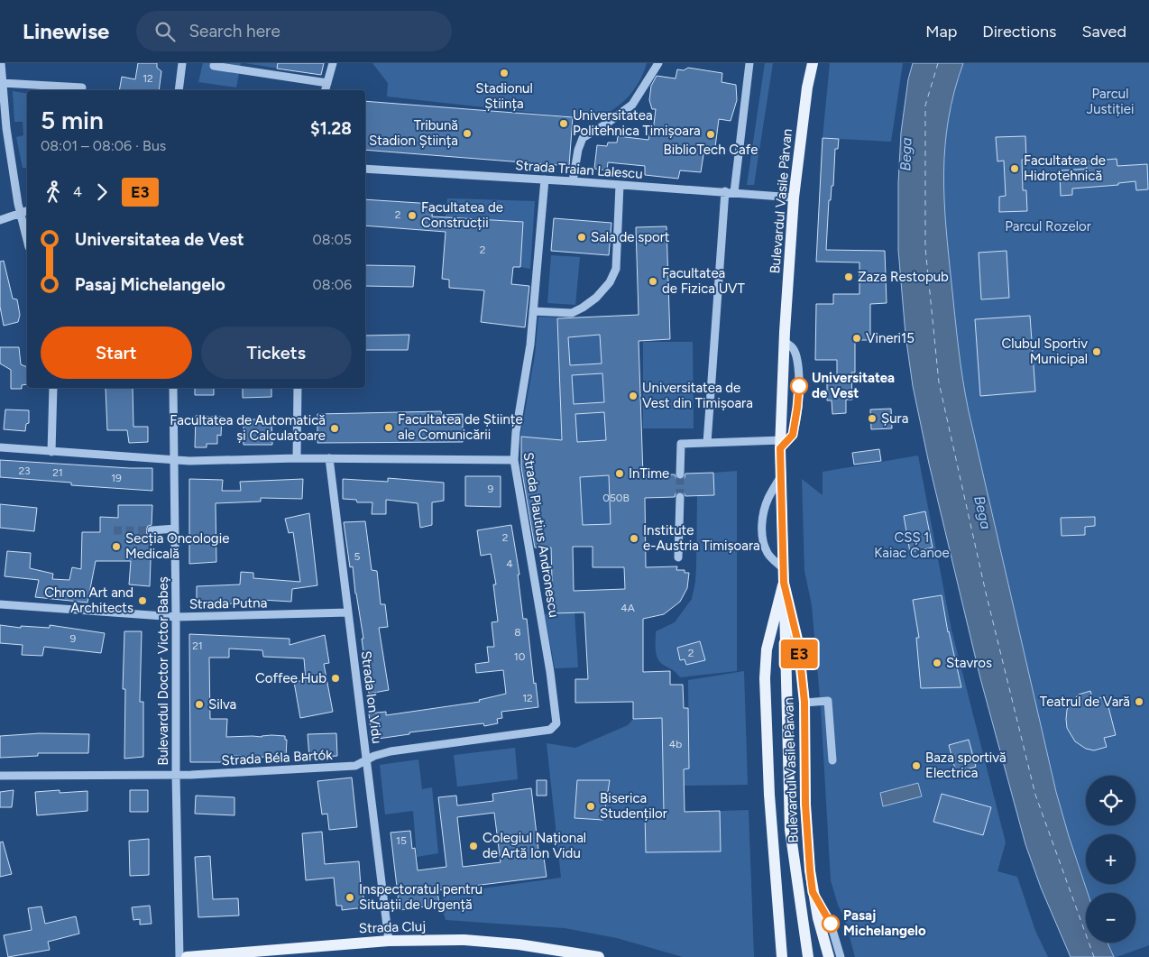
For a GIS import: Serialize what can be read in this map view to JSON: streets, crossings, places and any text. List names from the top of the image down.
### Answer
{
  "streets": {
    "main road": ["Bulevardul Vasile Pârvan", "Strada Cluj"],
    "street": [
      "Strada Traian Lalescu",
      "Strada Plautius Andronescu",
      "Strada Putna",
      "Bulevardul Doctor Victor Babeș",
      "Strada Ion Vidu",
      "Strada Béla Bartók"
    ]
  },
  "crossings": [
    ["Strada Traian Lalescu", "Bulevardul Vasile Pârvan"],
    ["Strada Traian Lalescu", "Strada Plautius Andronescu"],
    ["Strada Plautius Andronescu", "Strada Béla Bartók"],
    ["Strada Putna", "Bulevardul Doctor Victor Babeș"],
    ["Strada Putna", "Strada Ion Vidu"],
    ["Bulevardul Doctor Victor Babeș", "Strada Béla Bartók"],
    ["Strada Ion Vidu", "Strada Béla Bartók"],
    ["Strada Ion Vidu", "Strada Cluj"]
  ],
  "water": ["Bega"],
  "parks": ["Parcul Justiției", "Parcul Rozelor", "CSȘ 1 Kaiac Canoe"],
  "places": [
    "Stadionul Știința",
    "Universitatea Politehnica Timișoara",
    "Tribună Stadion Știința",
    "BiblioTech Cafe",
    "Facultatea de Hidrotehnică",
    "Facultatea de Construcții",
    "Sala de sport",
    "Zaza Restopub",
    "Facultatea de Fizica UVT",
    "Vineri15",
    "Clubul Sportiv Municipal",
    "Universitatea de Vest",
    "Universitatea de Vest din Timișoara",
    "Șura",
    "Facultatea de Științe ale Comunicării",
    "Facultatea de Automatică și Calculatoare",
    "InTime",
    "Institute e-Austria Timișoara",
    "Secția Oncologie Medicală",
    "Chrom Art and Architects",
    "Stavros",
    "Coffee Hub",
    "Teatrul de Vară",
    "Silva",
    "Baza sportivă Electrica",
    "Biserica Studenților",
    "Colegiul Național de Artă Ion Vidu",
    "Inspectoratul pentru Situații de Urgență",
    "Pasaj Michelangelo"
  ],
  "lines": ["bus line E3"],
  "house_numbers": [
    "12",
    "2",
    "2",
    "23",
    "21",
    "19",
    "9",
    "050B",
    "2",
    "5",
    "4",
    "4A",
    "8",
    "9",
    "21",
    "2",
    "10",
    "12",
    "4b",
    "15"
  ],
  "page": {
    "header": "Linewise",
    "search": "Search here",
    "nav": ["Map", "Directions", "Saved"],
    "on_map": "E3",
    "heading": ["5 min", "08:01 – 08:06 · Bus", "$1.28"],
    "legs": ["4", "E3"],
    "list": [
      {
        "name": "Universitatea de Vest",
        "value": "08:05"
      },
      {
        "name": "Pasaj Michelangelo",
        "value": "08:06"
      }
    ],
    "buttons": ["Start", "Tickets"],
    "map_buttons": ["+", "−"]
  }
}
